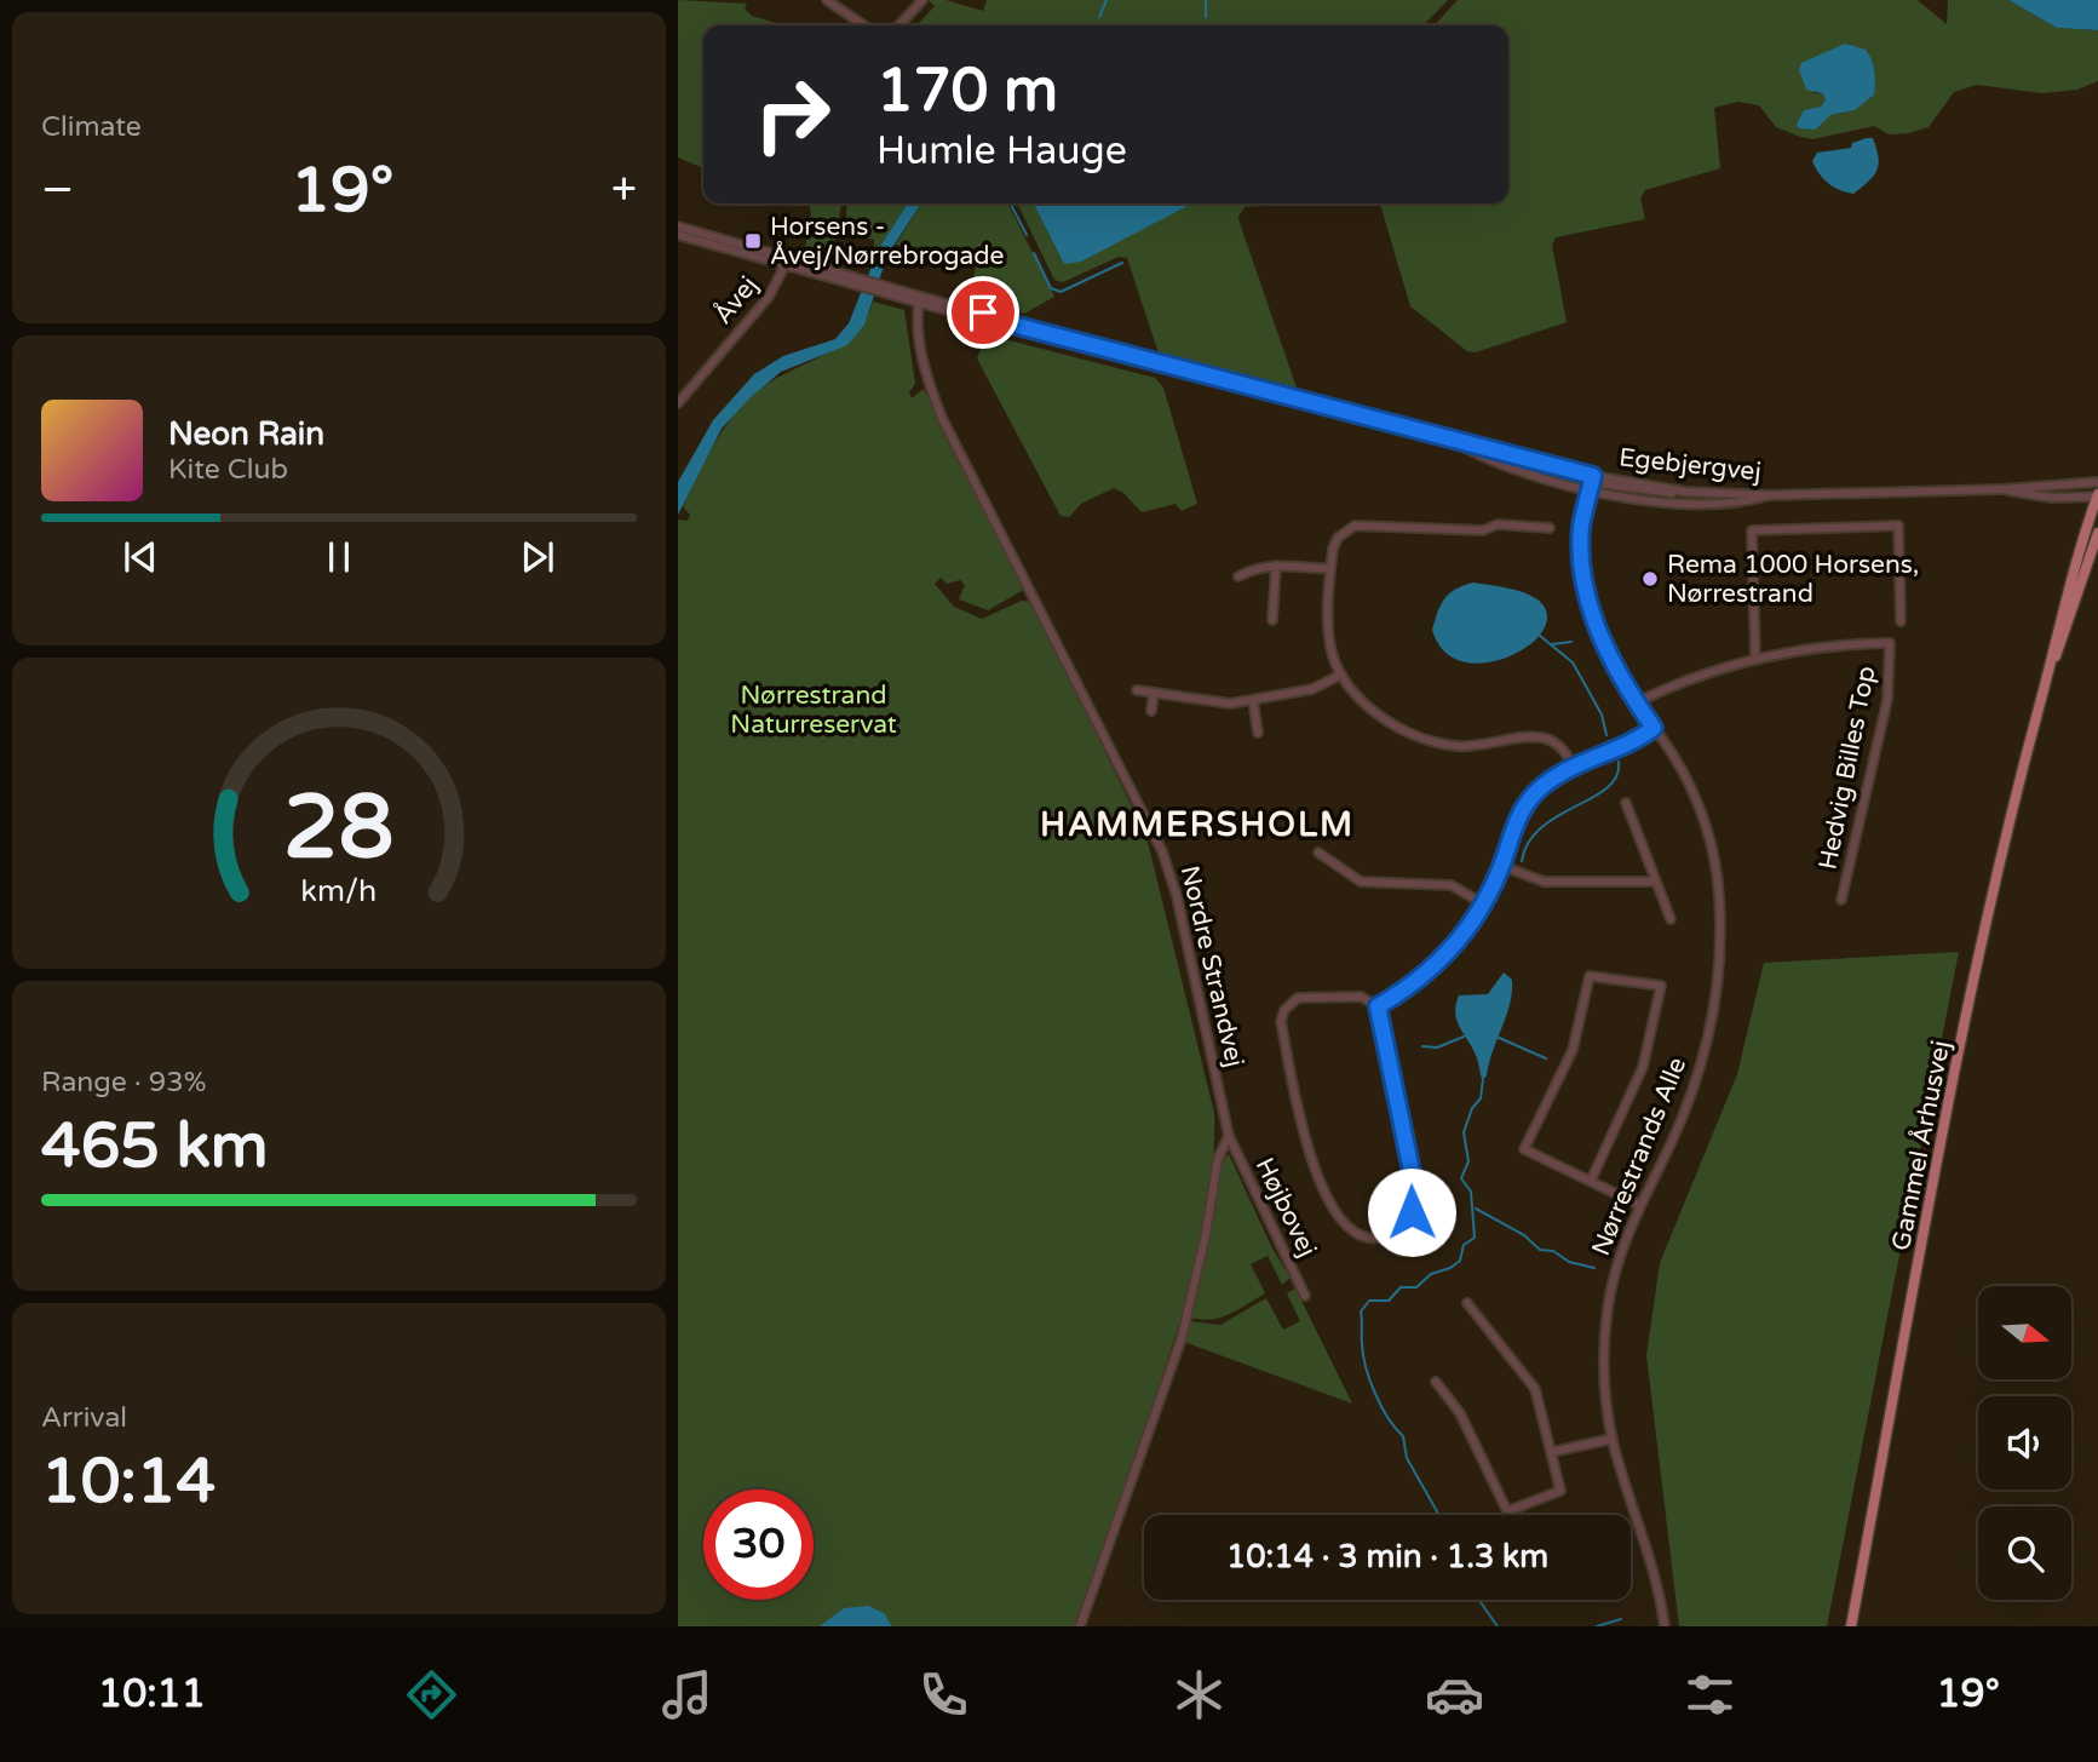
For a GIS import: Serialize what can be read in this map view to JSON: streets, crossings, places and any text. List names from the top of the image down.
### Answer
{
  "streets": {
    "main road": ["Gammel Århusvej"],
    "street": [
      "Åvej",
      "Egebjergvej",
      "Hedvig Billes Top",
      "Nordre Strandvej",
      "Nørrestrands Alle",
      "Højbovej"
    ]
  },
  "crossings": [
    ["Åvej", "Egebjergvej"],
    ["Egebjergvej", "Nordre Strandvej"],
    ["Egebjergvej", "Gammel Århusvej"],
    ["Egebjergvej", "Nørrestrands Alle"],
    ["Nordre Strandvej", "Højbovej"]
  ],
  "districts": ["HAMMERSHOLM"],
  "parks": ["Nørrestrand Naturreservat"],
  "places": {
    "transit": ["Horsens - Åvej/Nørrebrogade"],
    "other": ["Rema 1000 Horsens, Nørrestrand"]
  },
  "north": "right",
  "page": {
    "tile": [
      "Climate",
      ["Range · 93%", "465 km"],
      ["Arrival", "10:14"]
    ],
    "turn": ["170 m", "Humle Hauge"],
    "heat": ["−", "19°", "+"],
    "song": ["Neon Rain", "Kite Club"],
    "limit": "30",
    "trip": "10:14 · 3 min · 1.3 km",
    "tabs": ["10:11", "19°"],
    "gauge": ["28", "km/h"]
  }
}
